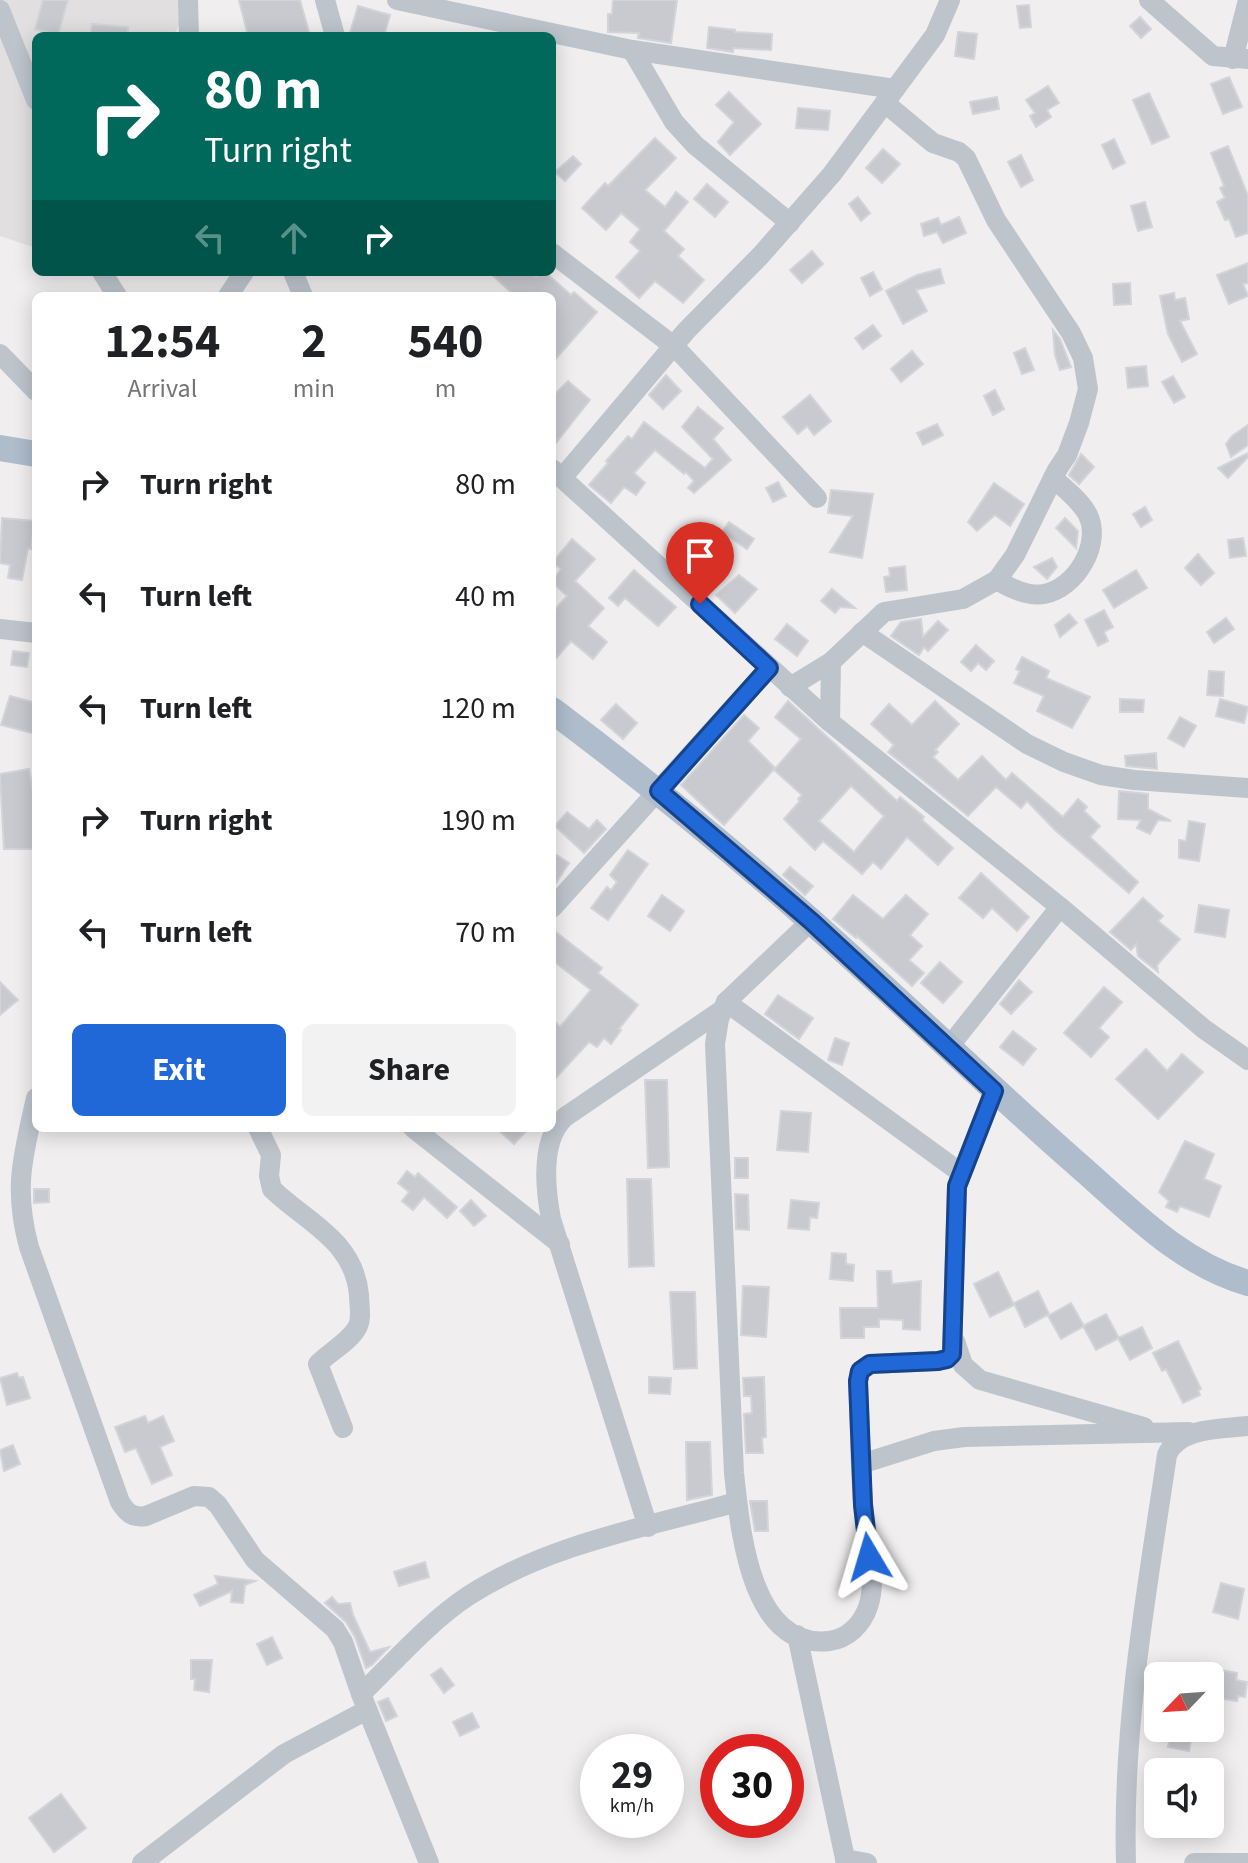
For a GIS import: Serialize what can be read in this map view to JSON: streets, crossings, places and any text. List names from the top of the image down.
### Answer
{
  "north": "bottom left",
  "page": {
    "turn": ["80 m", "Turn right"],
    "eta": [
      "12:54",
      "Arrival",
      "2",
      "min",
      "540",
      "m"
    ],
    "list": [
      {
        "name": "Turn right",
        "value": "80 m"
      },
      {
        "name": "Turn left",
        "value": "40 m"
      },
      {
        "name": "Turn left",
        "value": "120 m"
      },
      {
        "name": "Turn right",
        "value": "190 m"
      },
      {
        "name": "Turn left",
        "value": "70 m"
      }
    ],
    "buttons": ["Exit", "Share"],
    "speed": "29 km/h",
    "limit": "30"
  }
}
